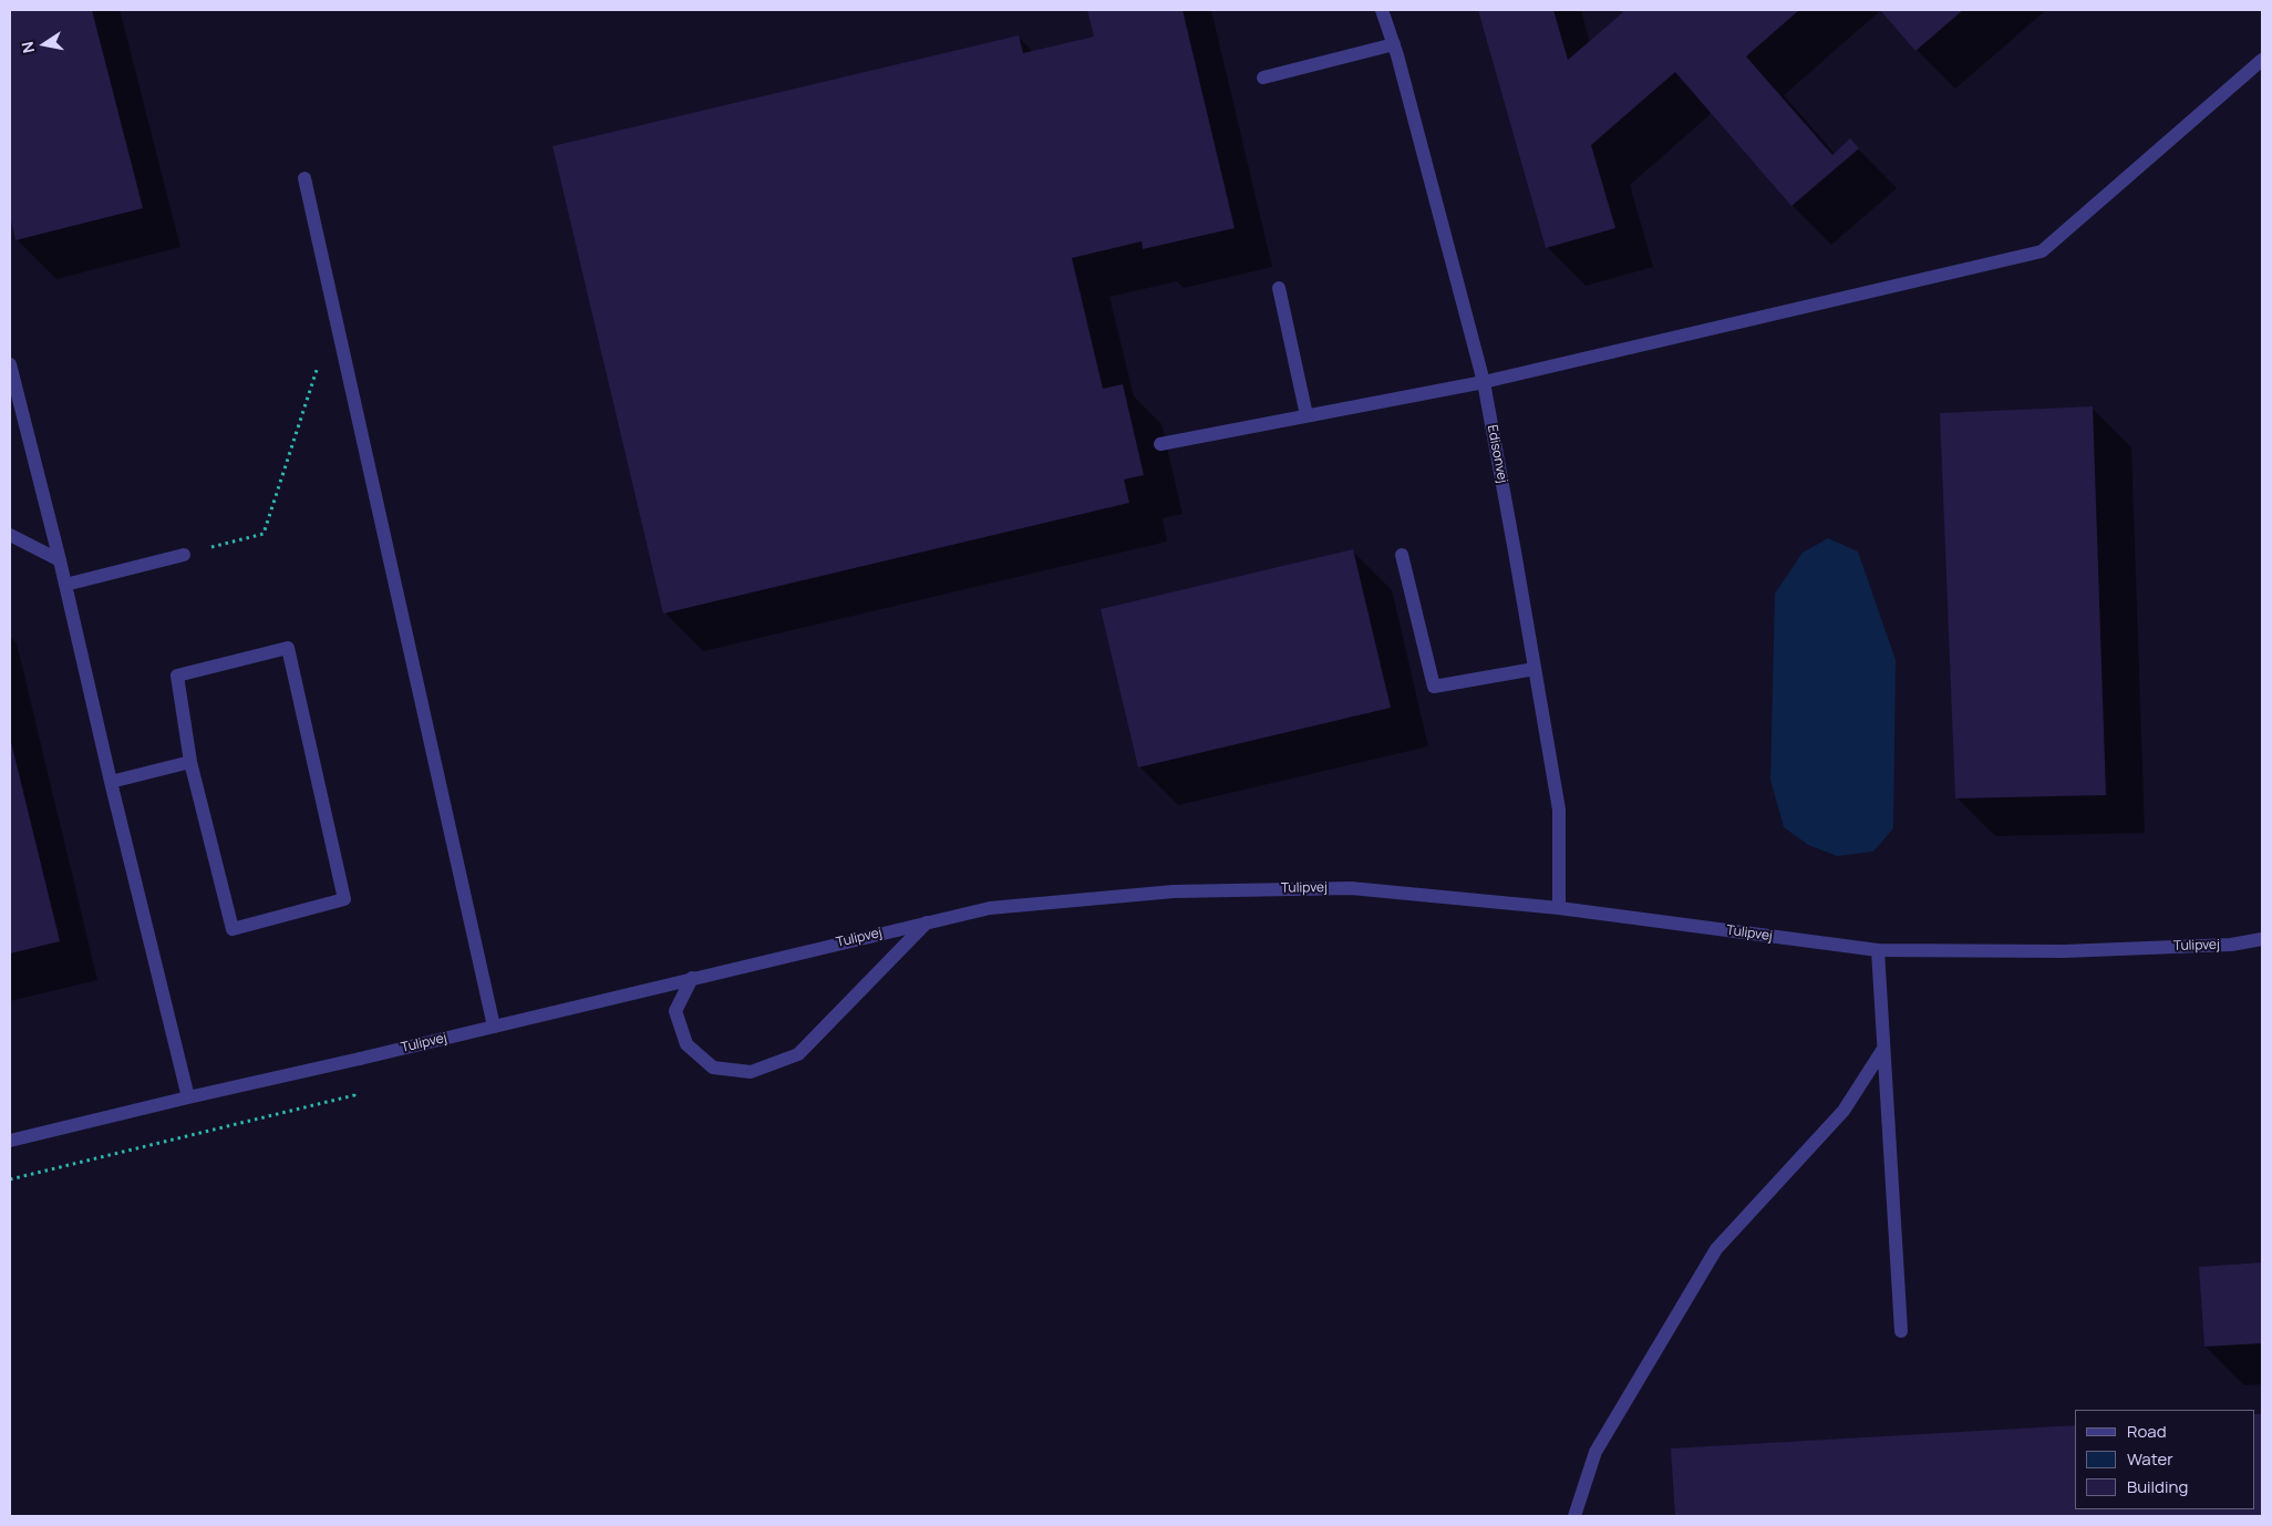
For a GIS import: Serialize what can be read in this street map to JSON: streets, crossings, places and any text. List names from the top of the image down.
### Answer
{
  "streets": {
    "street": ["Edisonvej", "Tulipvej"]
  },
  "crossings": [
    ["Edisonvej", "Tulipvej"]
  ],
  "legend": ["Road", "Water", "Building"],
  "north": "left"
}
